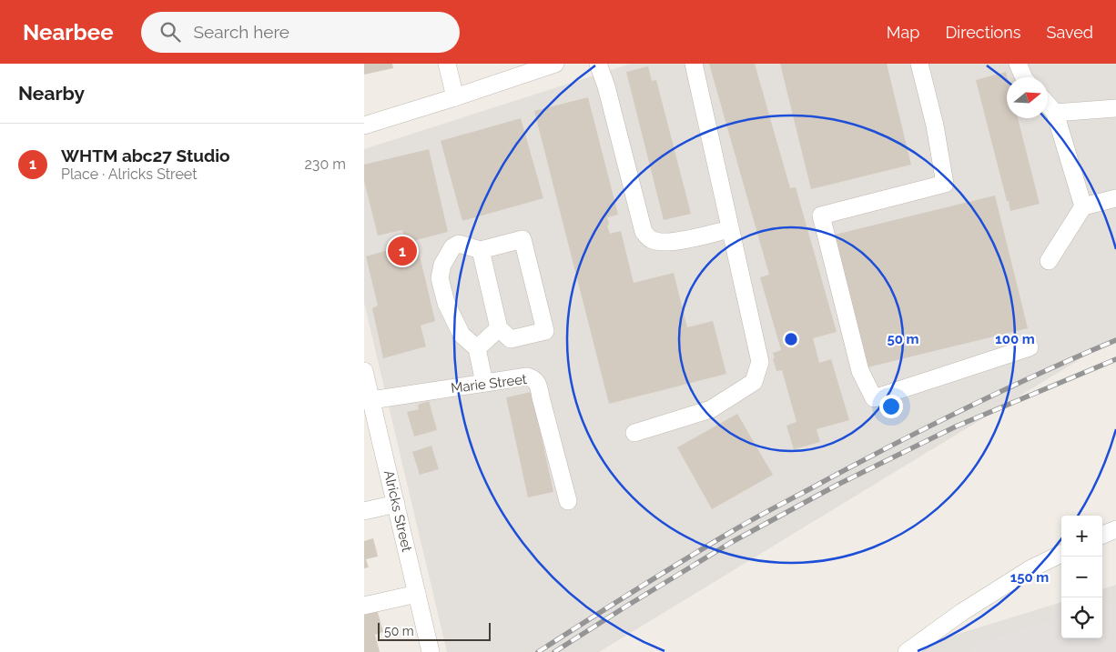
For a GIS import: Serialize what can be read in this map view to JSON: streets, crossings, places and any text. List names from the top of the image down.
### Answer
{
  "streets": {
    "street": ["Marie Street", "Alricks Street"]
  },
  "crossings": [
    ["Marie Street", "Alricks Street"]
  ],
  "scale_bar": "50 m",
  "north": "right",
  "page": {
    "header": "Nearbee",
    "search": "Search here",
    "nav": ["Map", "Directions", "Saved"],
    "heading": "Nearby",
    "list": [
      {
        "mark": "1",
        "name": "WHTM abc27 Studio",
        "note": "Place · Alricks Street",
        "value": "230 m"
      }
    ],
    "pins": "1",
    "map_buttons": ["+", "−"],
    "scale": "50 m"
  },
  "rings": ["50 m", "100 m", "150 m"]
}
